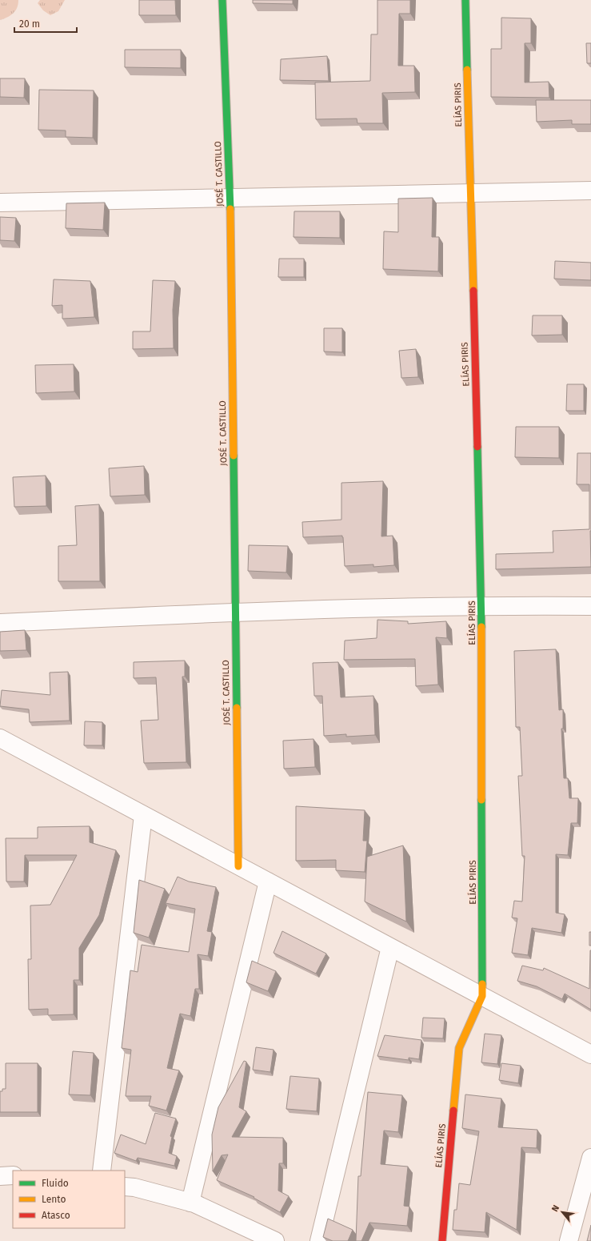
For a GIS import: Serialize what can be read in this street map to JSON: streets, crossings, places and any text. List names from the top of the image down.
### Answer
{
  "streets": {
    "street": ["ELÍAS PIRIS", "JOSÉ T. CASTILLO"]
  },
  "legend": ["Fluido", "Lento", "Atasco"],
  "scale_bar": "20 m",
  "north": "top left"
}
